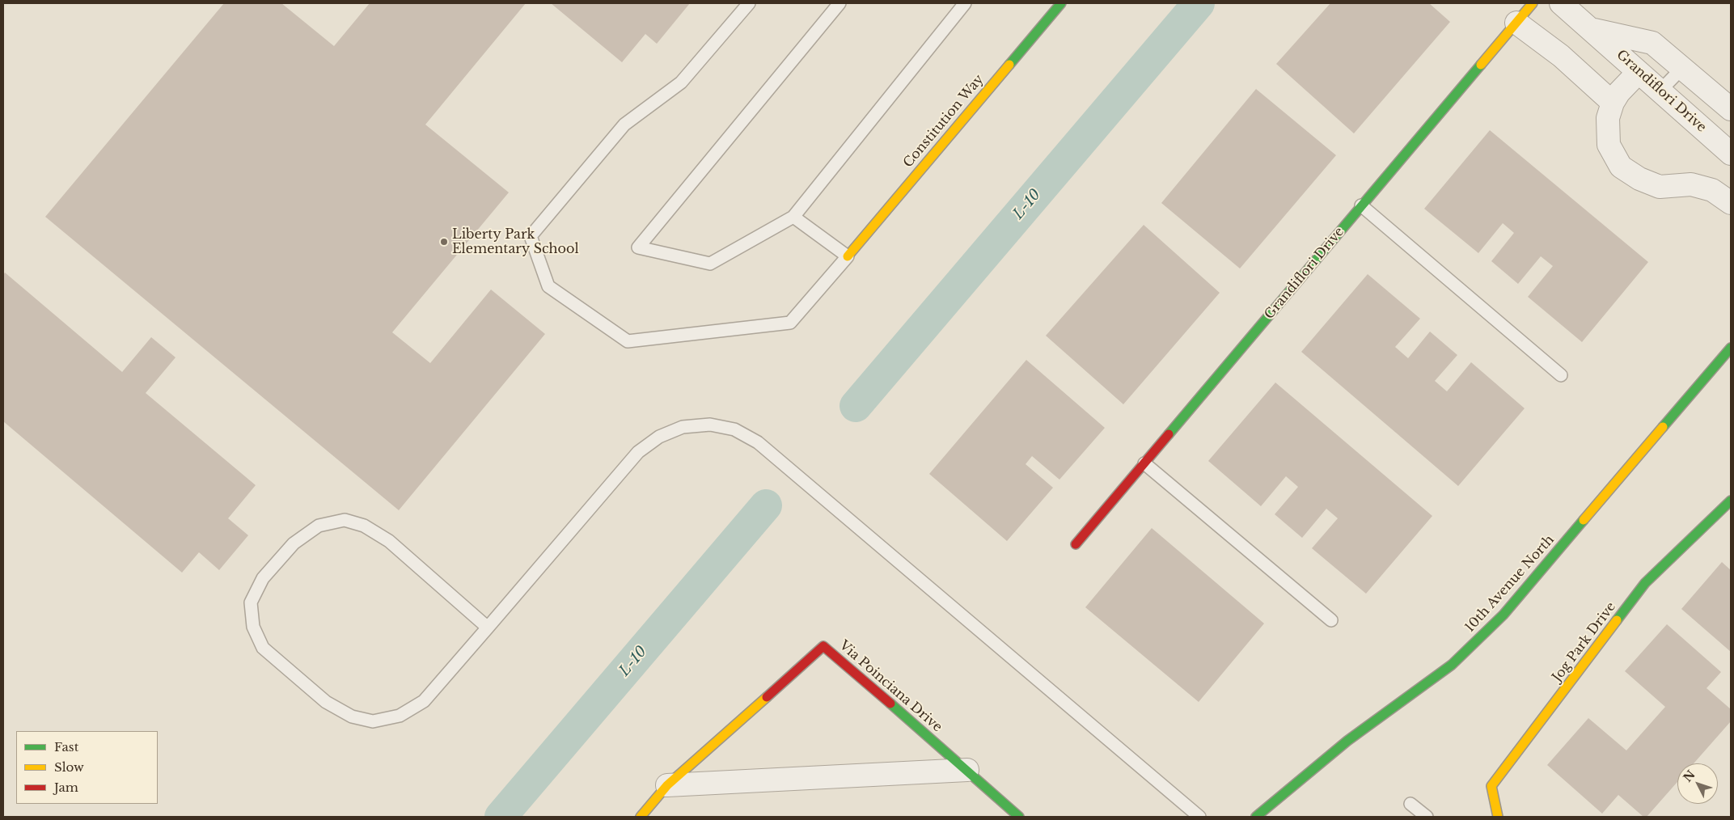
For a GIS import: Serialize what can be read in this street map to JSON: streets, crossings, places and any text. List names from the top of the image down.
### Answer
{
  "streets": {
    "street": [
      "Grandiflori Drive",
      "Constitution Way",
      "10th Avenue North",
      "Jog Park Drive",
      "Via Poinciana Drive"
    ]
  },
  "water": ["L-10"],
  "places": ["Liberty Park Elementary School"],
  "legend": ["Fast", "Slow", "Jam"],
  "north": "top left"
}
